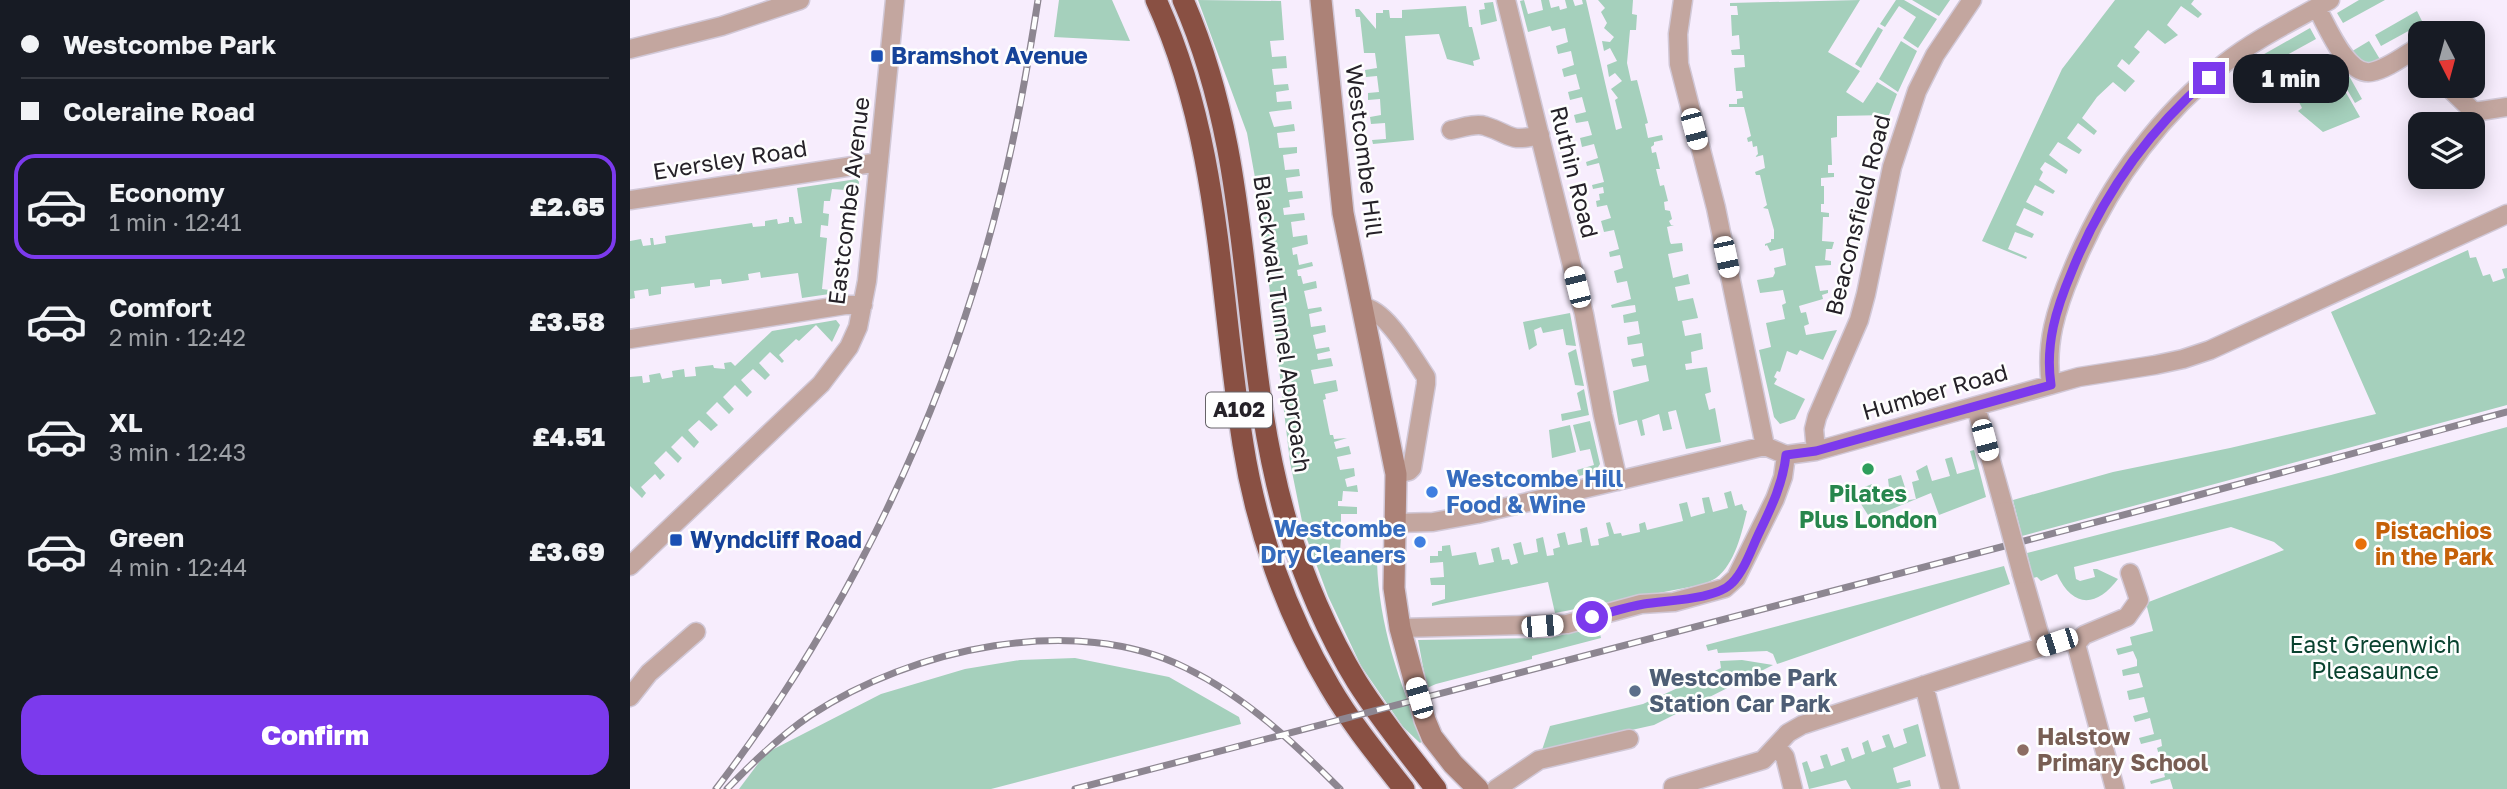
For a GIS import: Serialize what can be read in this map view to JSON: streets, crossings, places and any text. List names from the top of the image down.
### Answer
{
  "streets": {
    "highway": ["Blackwall Tunnel Approach", "A102"],
    "street": [
      "Westcombe Hill",
      "Eversley Road",
      "Ruthin Road",
      "Eastcombe Avenue",
      "Beaconsfield Road",
      "Humber Road"
    ]
  },
  "crossings": [
    ["Eversley Road", "Eastcombe Avenue"],
    ["Beaconsfield Road", "Humber Road"]
  ],
  "parks": ["East Greenwich Pleasaunce"],
  "places": {
    "transit": ["Bramshot Avenue", "Wyndcliff Road"],
    "other": [
      "Pilates Plus London",
      "Westcombe Hill Food & Wine",
      "Westcombe Dry Cleaners",
      "Pistachios in the Park",
      "Westcombe Park Station Car Park",
      "Halstow Primary School"
    ]
  },
  "north": "bottom",
  "page": {
    "banner": ["Westcombe Park", "Coleraine Road"],
    "bubble": "1 min",
    "list": [
      {
        "name": "Economy",
        "note": "1 min · 12:41",
        "value": "£2.65"
      },
      {
        "name": "Comfort",
        "note": "2 min · 12:42",
        "value": "£3.58"
      },
      {
        "name": "XL",
        "note": "3 min · 12:43",
        "value": "£4.51"
      },
      {
        "name": "Green",
        "note": "4 min · 12:44",
        "value": "£3.69"
      }
    ],
    "buttons": "Confirm"
  }
}
